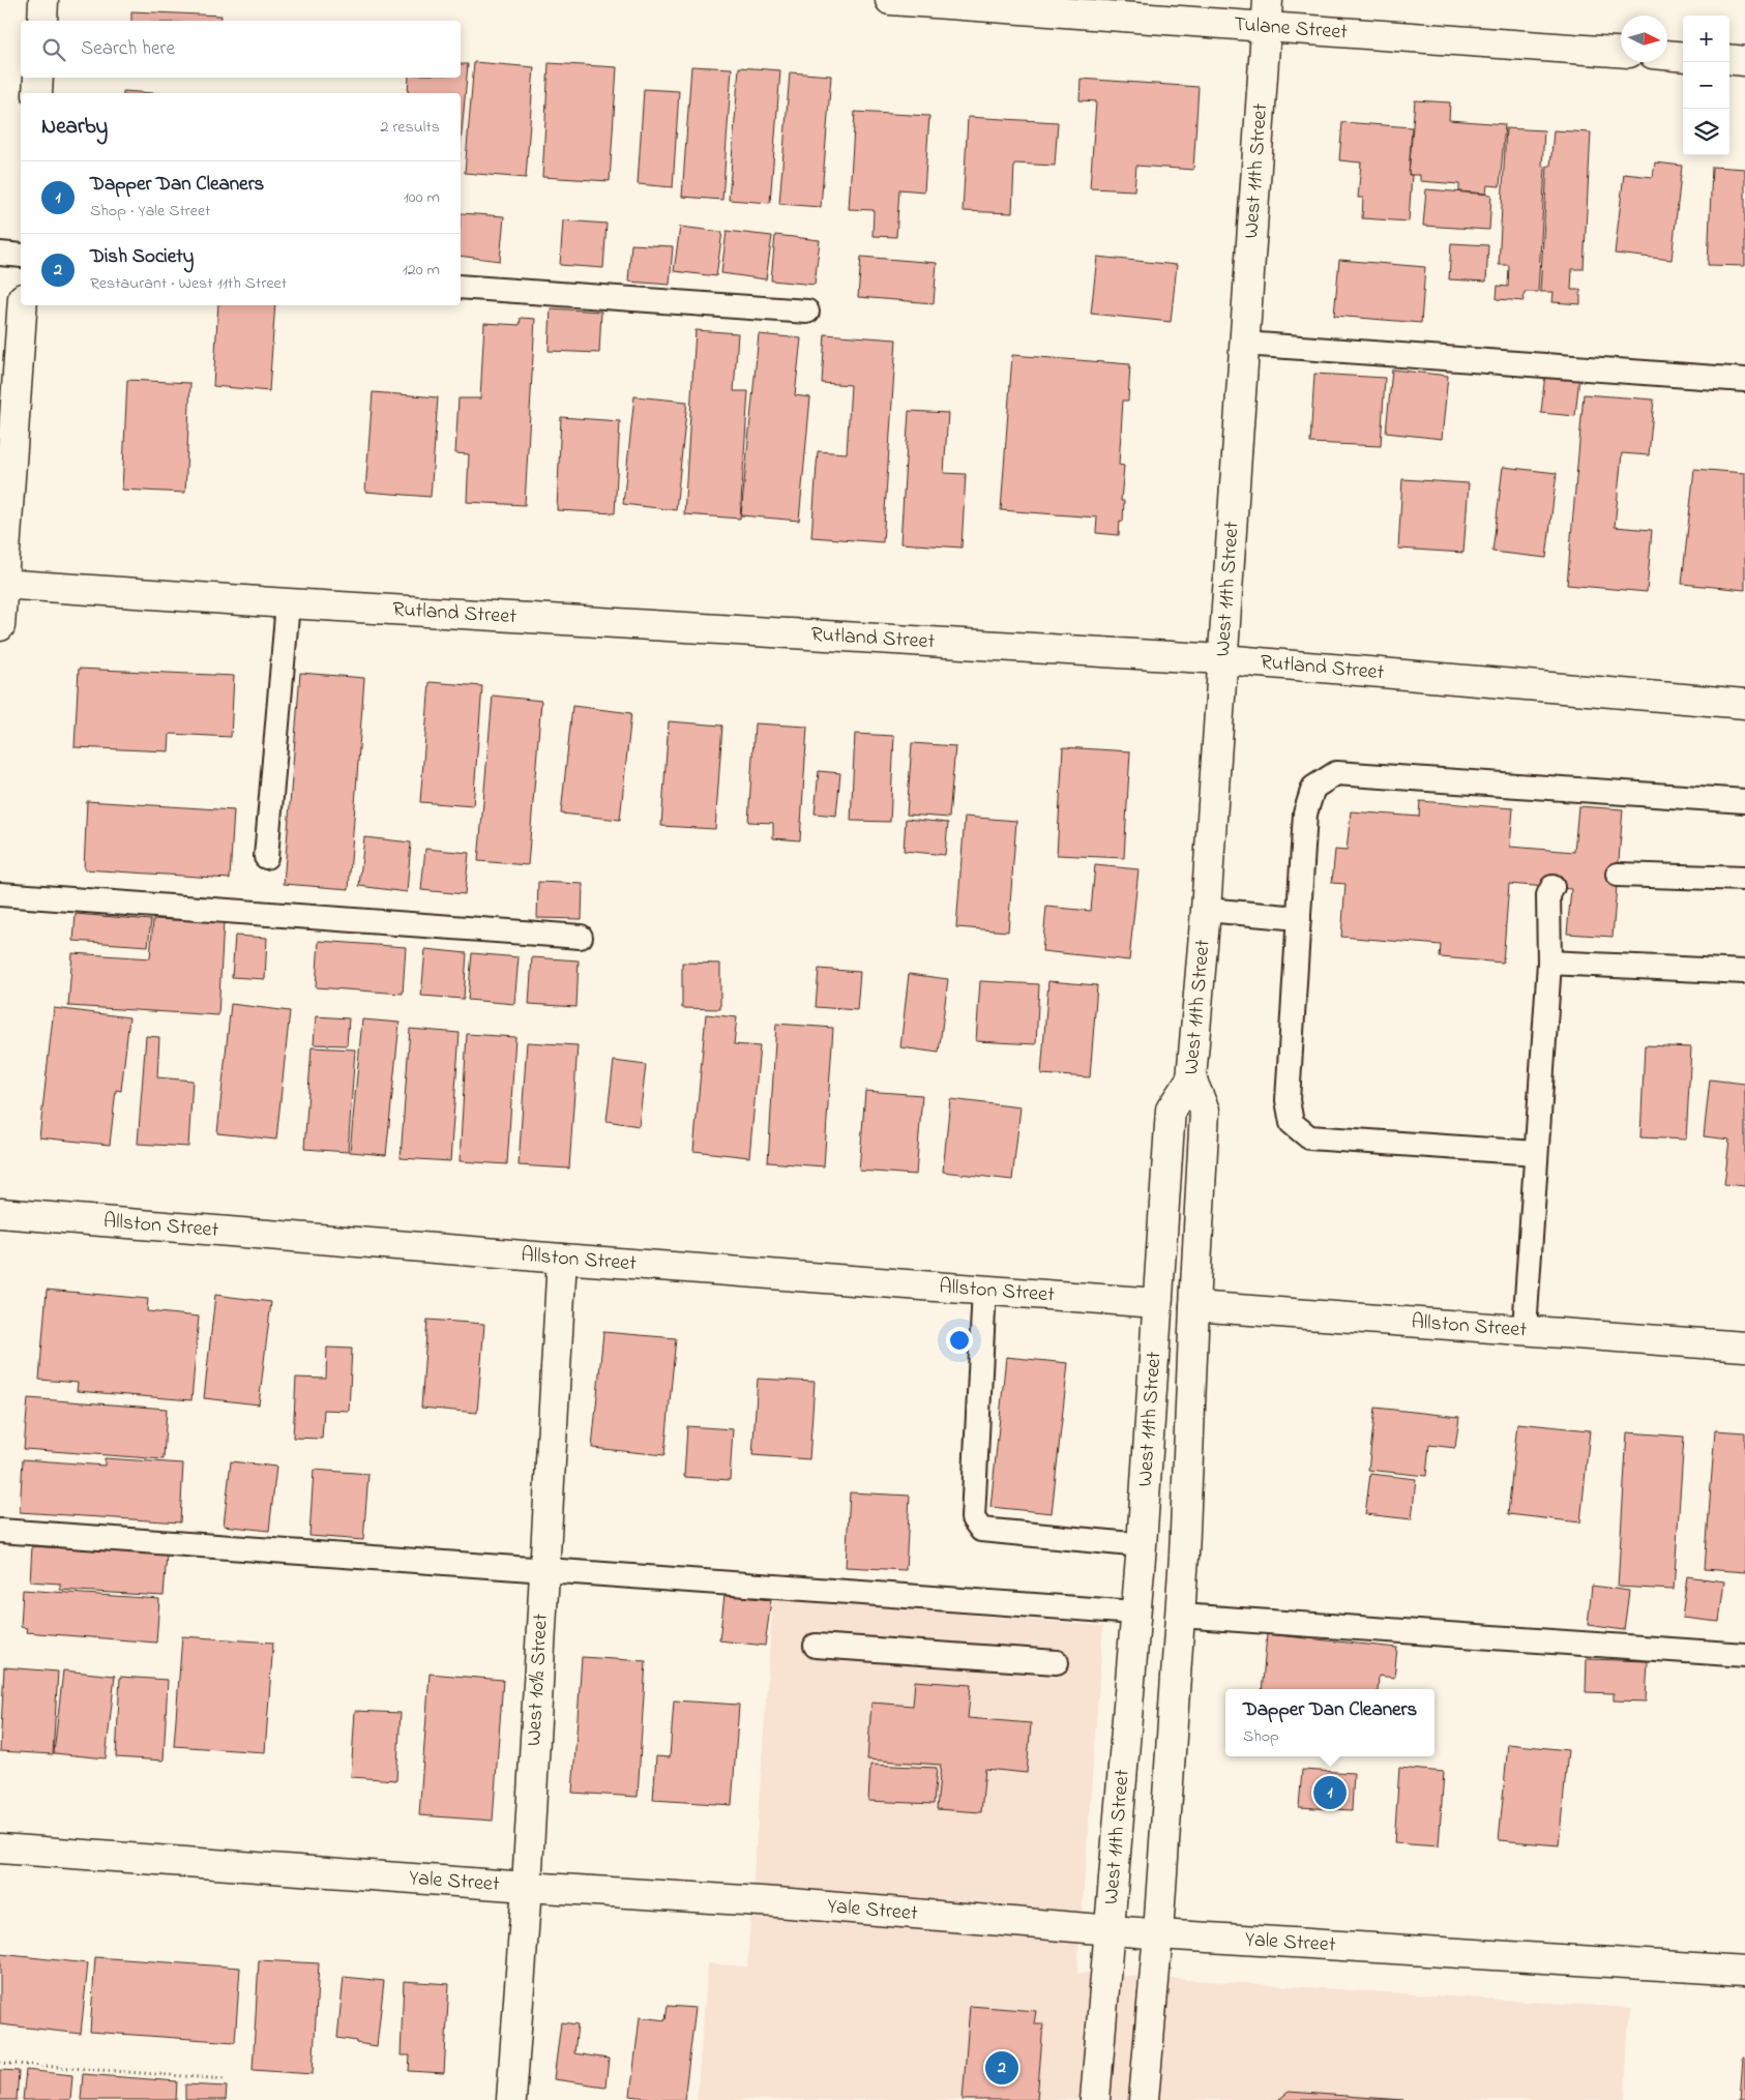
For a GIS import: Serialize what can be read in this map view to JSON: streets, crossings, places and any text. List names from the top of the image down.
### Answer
{
  "streets": {
    "street": [
      "Tulane Street",
      "West 11th Street",
      "Rutland Street",
      "Allston Street",
      "West 10½ Street",
      "Yale Street"
    ]
  },
  "crossings": [
    ["Tulane Street", "West 11th Street"],
    ["West 11th Street", "Rutland Street"],
    ["West 11th Street", "Allston Street"],
    ["West 11th Street", "Yale Street"],
    ["Allston Street", "West 10½ Street"],
    ["West 10½ Street", "Yale Street"]
  ],
  "north": "right",
  "page": {
    "map_buttons": ["+", "−"],
    "search": "Search here",
    "heading": ["Nearby", "2 results"],
    "list": [
      {
        "mark": "1",
        "name": "Dapper Dan Cleaners",
        "note": "Shop · Yale Street",
        "value": "100 m"
      },
      {
        "mark": "2",
        "name": "Dish Society",
        "note": "Restaurant · West 11th Street",
        "value": "120 m"
      }
    ],
    "popup": ["Dapper Dan Cleaners", "Shop"],
    "pins": ["1", "2"]
  }
}
